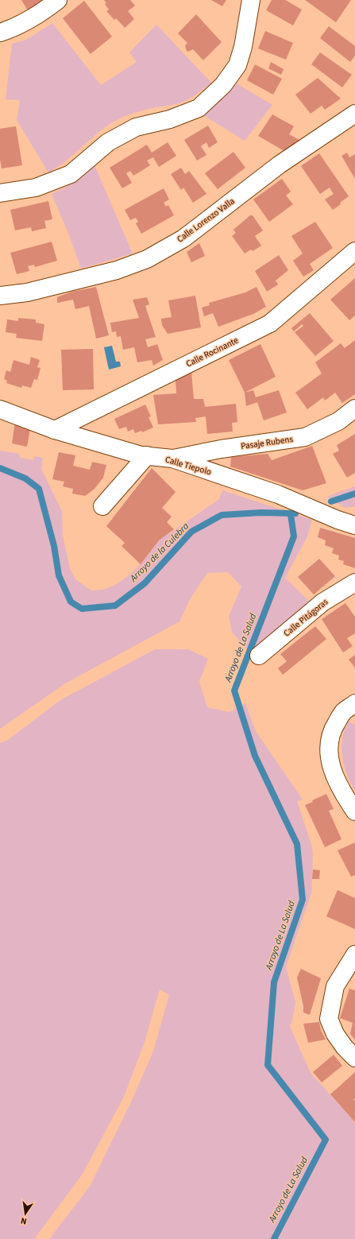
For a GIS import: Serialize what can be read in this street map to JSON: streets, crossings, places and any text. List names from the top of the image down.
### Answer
{
  "streets": {
    "street": [
      "Calle Lorenzo Valla",
      "Calle Rocinante",
      "Pasaje Rubens",
      "Calle Tiepolo",
      "Calle Pitágoras"
    ]
  },
  "crossings": [
    ["Calle Rocinante", "Calle Tiepolo"],
    ["Pasaje Rubens", "Calle Tiepolo"]
  ],
  "water": ["Arroyo de la Culebra", "Arroyo de La Salud"],
  "north": "bottom"
}
